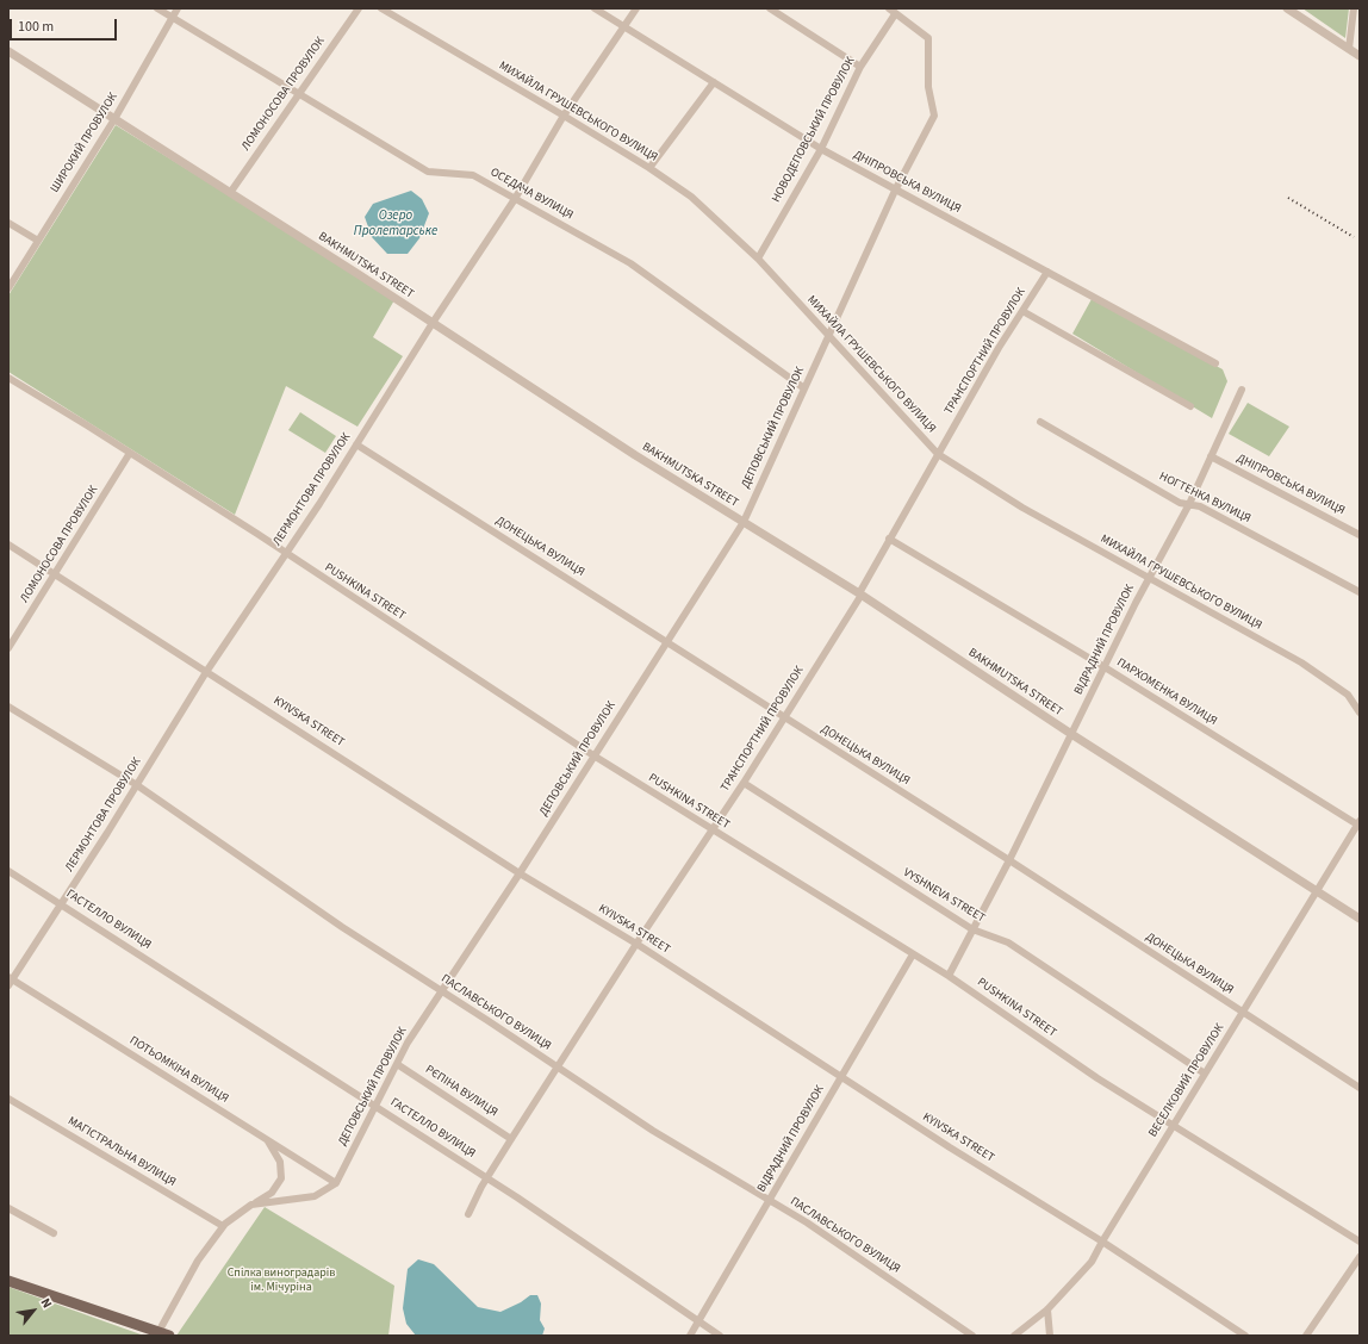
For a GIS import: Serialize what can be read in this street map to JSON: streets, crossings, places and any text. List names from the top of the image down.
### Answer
{
  "streets": {
    "street": [
      "ЛОМОНОСОВА ПРОВУЛОК",
      "МИХАЙЛА ГРУШЕВСЬКОГО ВУЛИЦЯ",
      "НОВОДЕПОВСЬКИЙ ПРОВУЛОК",
      "ШИРОКИЙ ПРОВУЛОК",
      "ДНІПРОВСЬКА ВУЛИЦЯ",
      "ОСЕДАЧА ВУЛИЦЯ",
      "BAKHMUTSKA STREET",
      "ТРАНСПОРТНИЙ ПРОВУЛОК",
      "ДЕПОВСЬКИЙ ПРОВУЛОК",
      "ЛЕРМОНТОВА ПРОВУЛОК",
      "НОГТЕНКА ВУЛИЦЯ",
      "ДОНЕЦЬКА ВУЛИЦЯ",
      "PUSHKINA STREET",
      "ВІДРАДНИЙ ПРОВУЛОК",
      "ПАРХОМЕНКА ВУЛИЦЯ",
      "KYIVSKA STREET",
      "VYSHNEVA STREET",
      "ГАСТЕЛЛО ВУЛИЦЯ",
      "ПАСЛАВСЬКОГО ВУЛИЦЯ",
      "ПОТЬОМКІНА ВУЛИЦЯ",
      "ВЕСЕЛКОВИЙ ПРОВУЛОК",
      "РЄПІНА ВУЛИЦЯ",
      "МАГІСТРАЛЬНА ВУЛИЦЯ"
    ]
  },
  "crossings": [
    ["ЛОМОНОСОВА ПРОВУЛОК", "ОСЕДАЧА ВУЛИЦЯ"],
    ["ЛОМОНОСОВА ПРОВУЛОК", "BAKHMUTSKA STREET"],
    ["ЛОМОНОСОВА ПРОВУЛОК", "PUSHKINA STREET"],
    ["ЛОМОНОСОВА ПРОВУЛОК", "KYIVSKA STREET"],
    ["МИХАЙЛА ГРУШЕВСЬКОГО ВУЛИЦЯ", "НОВОДЕПОВСЬКИЙ ПРОВУЛОК"],
    ["МИХАЙЛА ГРУШЕВСЬКОГО ВУЛИЦЯ", "ТРАНСПОРТНИЙ ПРОВУЛОК"],
    ["МИХАЙЛА ГРУШЕВСЬКОГО ВУЛИЦЯ", "ДЕПОВСЬКИЙ ПРОВУЛОК"],
    ["МИХАЙЛА ГРУШЕВСЬКОГО ВУЛИЦЯ", "ЛЕРМОНТОВА ПРОВУЛОК"],
    ["МИХАЙЛА ГРУШЕВСЬКОГО ВУЛИЦЯ", "ВІДРАДНИЙ ПРОВУЛОК"],
    ["НОВОДЕПОВСЬКИЙ ПРОВУЛОК", "ДНІПРОВСЬКА ВУЛИЦЯ"],
    ["НОВОДЕПОВСЬКИЙ ПРОВУЛОК", "ДЕПОВСЬКИЙ ПРОВУЛОК"],
    ["ШИРОКИЙ ПРОВУЛОК", "ОСЕДАЧА ВУЛИЦЯ"],
    ["ШИРОКИЙ ПРОВУЛОК", "BAKHMUTSKA STREET"],
    ["ДНІПРОВСЬКА ВУЛИЦЯ", "ТРАНСПОРТНИЙ ПРОВУЛОК"],
    ["ДНІПРОВСЬКА ВУЛИЦЯ", "ДЕПОВСЬКИЙ ПРОВУЛОК"],
    ["ДНІПРОВСЬКА ВУЛИЦЯ", "ЛЕРМОНТОВА ПРОВУЛОК"],
    ["ДНІПРОВСЬКА ВУЛИЦЯ", "ВІДРАДНИЙ ПРОВУЛОК"],
    ["ОСЕДАЧА ВУЛИЦЯ", "ДЕПОВСЬКИЙ ПРОВУЛОК"],
    ["ОСЕДАЧА ВУЛИЦЯ", "ЛЕРМОНТОВА ПРОВУЛОК"],
    ["BAKHMUTSKA STREET", "ТРАНСПОРТНИЙ ПРОВУЛОК"],
    ["BAKHMUTSKA STREET", "ДЕПОВСЬКИЙ ПРОВУЛОК"],
    ["BAKHMUTSKA STREET", "ЛЕРМОНТОВА ПРОВУЛОК"],
    ["BAKHMUTSKA STREET", "ВІДРАДНИЙ ПРОВУЛОК"],
    ["BAKHMUTSKA STREET", "ВЕСЕЛКОВИЙ ПРОВУЛОК"],
    ["ТРАНСПОРТНИЙ ПРОВУЛОК", "ДОНЕЦЬКА ВУЛИЦЯ"],
    ["ТРАНСПОРТНИЙ ПРОВУЛОК", "PUSHKINA STREET"],
    ["ТРАНСПОРТНИЙ ПРОВУЛОК", "ПАРХОМЕНКА ВУЛИЦЯ"],
    ["ТРАНСПОРТНИЙ ПРОВУЛОК", "KYIVSKA STREET"],
    ["ТРАНСПОРТНИЙ ПРОВУЛОК", "VYSHNEVA STREET"],
    ["ТРАНСПОРТНИЙ ПРОВУЛОК", "ГАСТЕЛЛО ВУЛИЦЯ"],
    ["ТРАНСПОРТНИЙ ПРОВУЛОК", "ПАСЛАВСЬКОГО ВУЛИЦЯ"],
    ["ТРАНСПОРТНИЙ ПРОВУЛОК", "РЄПІНА ВУЛИЦЯ"],
    ["ДЕПОВСЬКИЙ ПРОВУЛОК", "ДОНЕЦЬКА ВУЛИЦЯ"],
    ["ДЕПОВСЬКИЙ ПРОВУЛОК", "PUSHKINA STREET"],
    ["ДЕПОВСЬКИЙ ПРОВУЛОК", "KYIVSKA STREET"],
    ["ДЕПОВСЬКИЙ ПРОВУЛОК", "ГАСТЕЛЛО ВУЛИЦЯ"],
    ["ДЕПОВСЬКИЙ ПРОВУЛОК", "ПАСЛАВСЬКОГО ВУЛИЦЯ"],
    ["ДЕПОВСЬКИЙ ПРОВУЛОК", "ПОТЬОМКІНА ВУЛИЦЯ"],
    ["ДЕПОВСЬКИЙ ПРОВУЛОК", "РЄПІНА ВУЛИЦЯ"],
    ["ЛЕРМОНТОВА ПРОВУЛОК", "ДОНЕЦЬКА ВУЛИЦЯ"],
    ["ЛЕРМОНТОВА ПРОВУЛОК", "PUSHKINA STREET"],
    ["ЛЕРМОНТОВА ПРОВУЛОК", "KYIVSKA STREET"],
    ["ЛЕРМОНТОВА ПРОВУЛОК", "ГАСТЕЛЛО ВУЛИЦЯ"],
    ["ЛЕРМОНТОВА ПРОВУЛОК", "ПАСЛАВСЬКОГО ВУЛИЦЯ"],
    ["ЛЕРМОНТОВА ПРОВУЛОК", "ПОТЬОМКІНА ВУЛИЦЯ"],
    ["НОГТЕНКА ВУЛИЦЯ", "ВІДРАДНИЙ ПРОВУЛОК"],
    ["ДОНЕЦЬКА ВУЛИЦЯ", "ВІДРАДНИЙ ПРОВУЛОК"],
    ["ДОНЕЦЬКА ВУЛИЦЯ", "ВЕСЕЛКОВИЙ ПРОВУЛОК"],
    ["PUSHKINA STREET", "ВІДРАДНИЙ ПРОВУЛОК"],
    ["PUSHKINA STREET", "ВЕСЕЛКОВИЙ ПРОВУЛОК"],
    ["ВІДРАДНИЙ ПРОВУЛОК", "ПАРХОМЕНКА ВУЛИЦЯ"],
    ["ВІДРАДНИЙ ПРОВУЛОК", "KYIVSKA STREET"],
    ["ВІДРАДНИЙ ПРОВУЛОК", "VYSHNEVA STREET"],
    ["ВІДРАДНИЙ ПРОВУЛОК", "ГАСТЕЛЛО ВУЛИЦЯ"],
    ["ВІДРАДНИЙ ПРОВУЛОК", "ПАСЛАВСЬКОГО ВУЛИЦЯ"],
    ["ПАРХОМЕНКА ВУЛИЦЯ", "ВЕСЕЛКОВИЙ ПРОВУЛОК"],
    ["KYIVSKA STREET", "ВЕСЕЛКОВИЙ ПРОВУЛОК"],
    ["VYSHNEVA STREET", "ВЕСЕЛКОВИЙ ПРОВУЛОК"]
  ],
  "water": ["Озеро Пролетарське"],
  "parks": ["Спілка виноградарів ім. Мічуріна"],
  "scale_bar": "100 m",
  "north": "top right"
}
